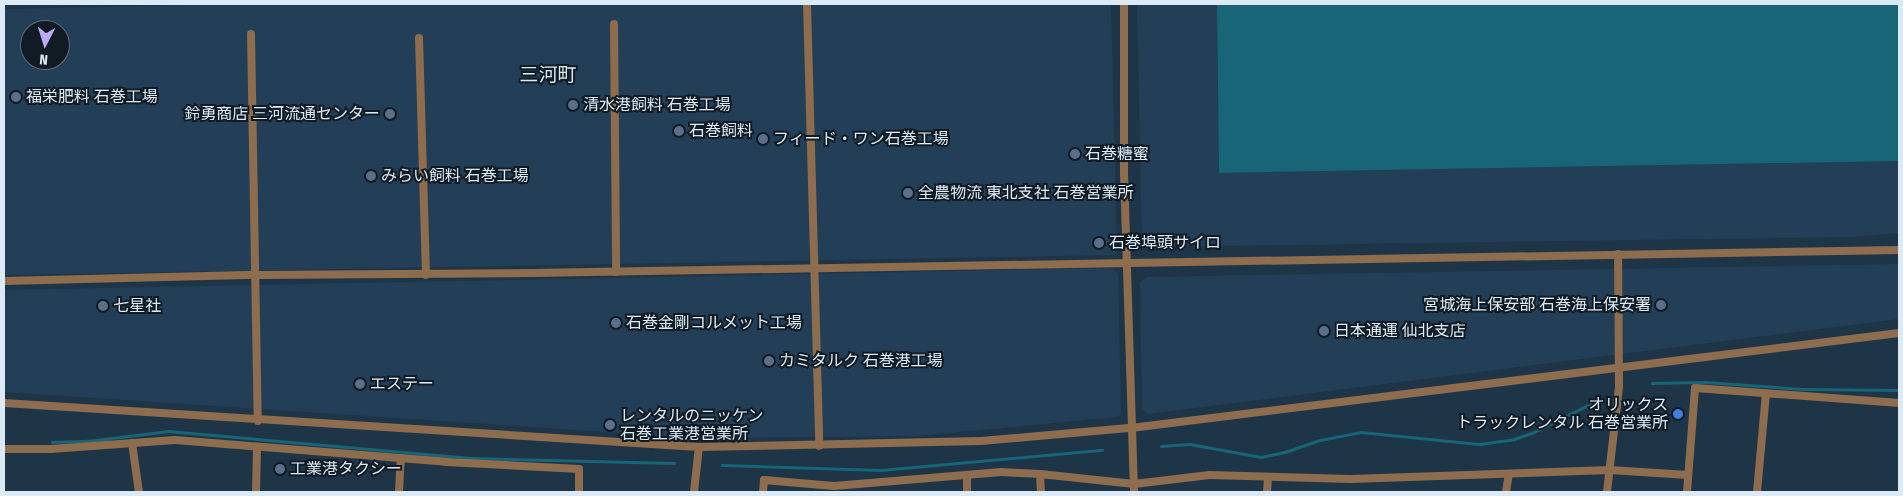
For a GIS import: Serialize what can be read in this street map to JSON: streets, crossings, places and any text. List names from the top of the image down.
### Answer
{
  "districts": ["三河町"],
  "places": [
    "福栄肥料 石巻工場",
    "清水港飼料 石巻工場",
    "鈴勇商店 三河流通センター",
    "石巻飼料",
    "フィード・ワン石巻工場",
    "石巻糖蜜",
    "みらい飼料 石巻工場",
    "全農物流 東北支社 石巻営業所",
    "石巻埠頭サイロ",
    "宮城海上保安部 石巻海上保安署",
    "七星社",
    "石巻金剛コルメット工場",
    "日本通運 仙北支店",
    "カミタルク 石巻港工場",
    "エステー",
    "オリックス トラックレンタル 石巻営業所",
    "レンタルのニッケン 石巻工業港営業所",
    "工業港タクシー"
  ],
  "north": "bottom"
}
